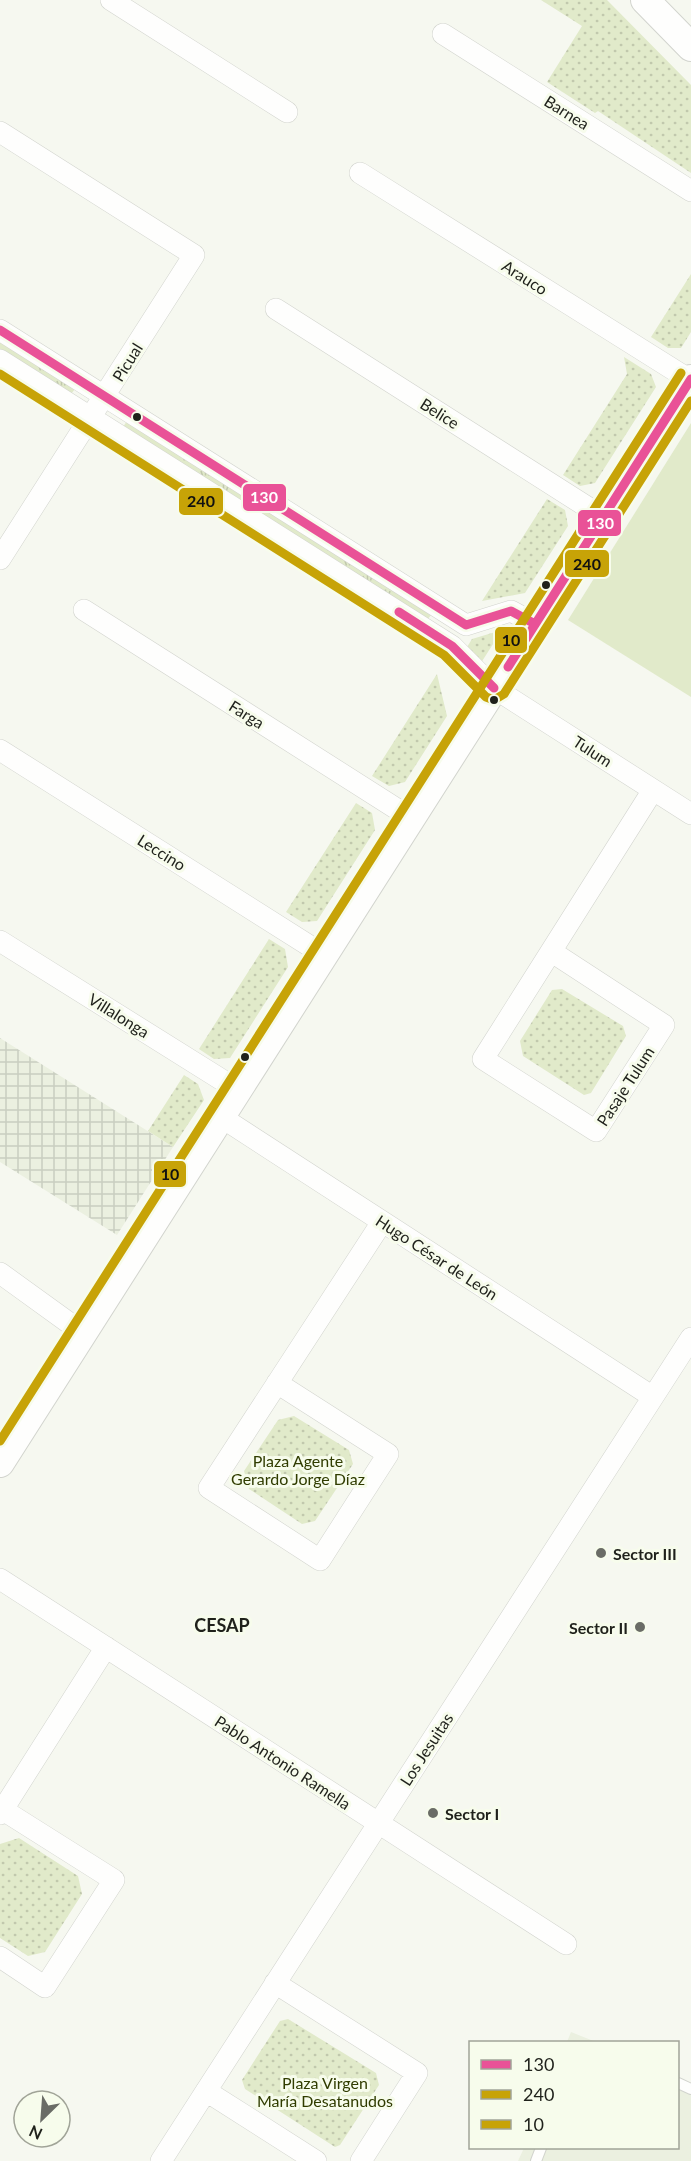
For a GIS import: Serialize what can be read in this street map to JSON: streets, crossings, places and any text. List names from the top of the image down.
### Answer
{
  "streets": {
    "street": [
      "Barnea",
      "Arauco",
      "Picual",
      "Belice",
      "Farga",
      "Tulum",
      "Leccino",
      "Villalonga",
      "Pasaje Tulum",
      "Hugo César de León",
      "Los Jesuitas",
      "Pablo Antonio Ramella"
    ]
  },
  "crossings": [
    ["Picual", "Tulum"],
    ["Tulum", "Pasaje Tulum"],
    ["Hugo César de León", "Los Jesuitas"],
    ["Los Jesuitas", "Pablo Antonio Ramella"]
  ],
  "districts": ["CESAP"],
  "parks": ["Plaza Agente Gerardo Jorge Díaz", "Plaza Virgen María Desatanudos"],
  "places": ["Sector III", "Sector II", "Sector I"],
  "lines": ["transit line 130", "transit line 10", "transit line 240"],
  "legend": ["130", "240", "10"],
  "north": "bottom left"
}
